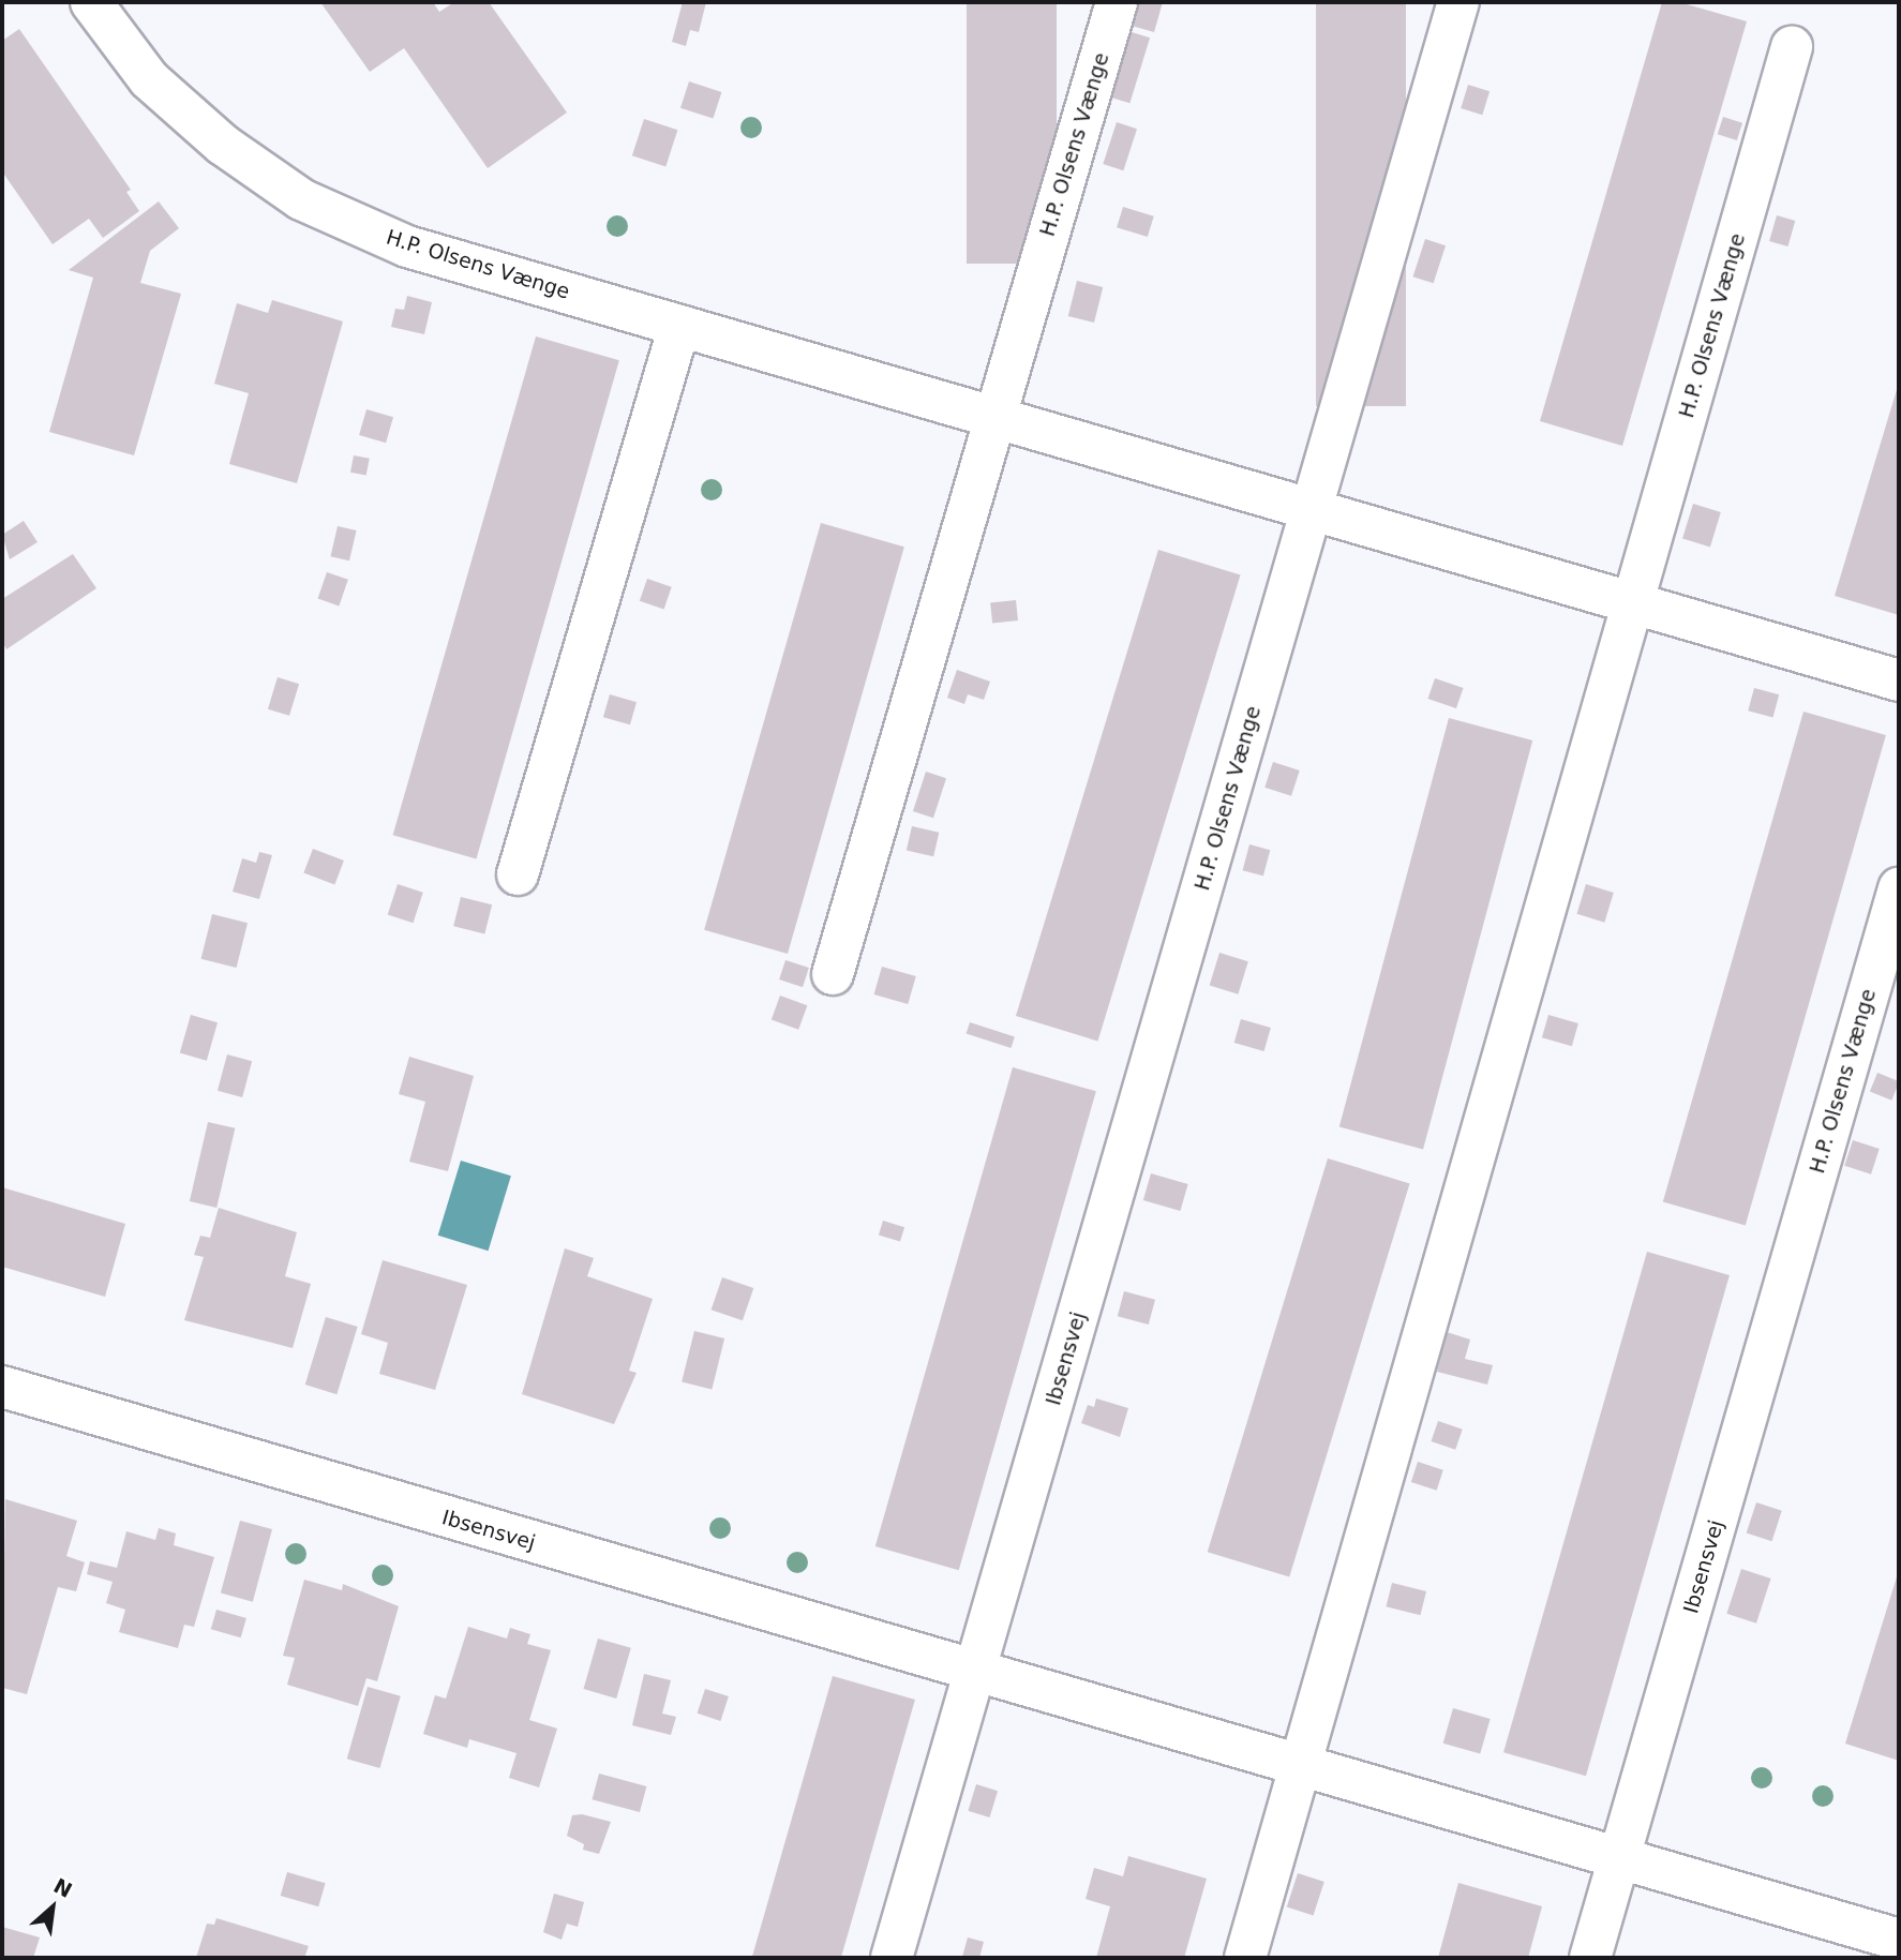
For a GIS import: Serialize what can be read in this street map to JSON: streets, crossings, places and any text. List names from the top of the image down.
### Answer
{
  "streets": {
    "street": ["H.P. Olsens Vænge", "Ibsensvej"]
  },
  "crossings": [
    ["H.P. Olsens Vænge", "Ibsensvej"]
  ],
  "north": "top right"
}
